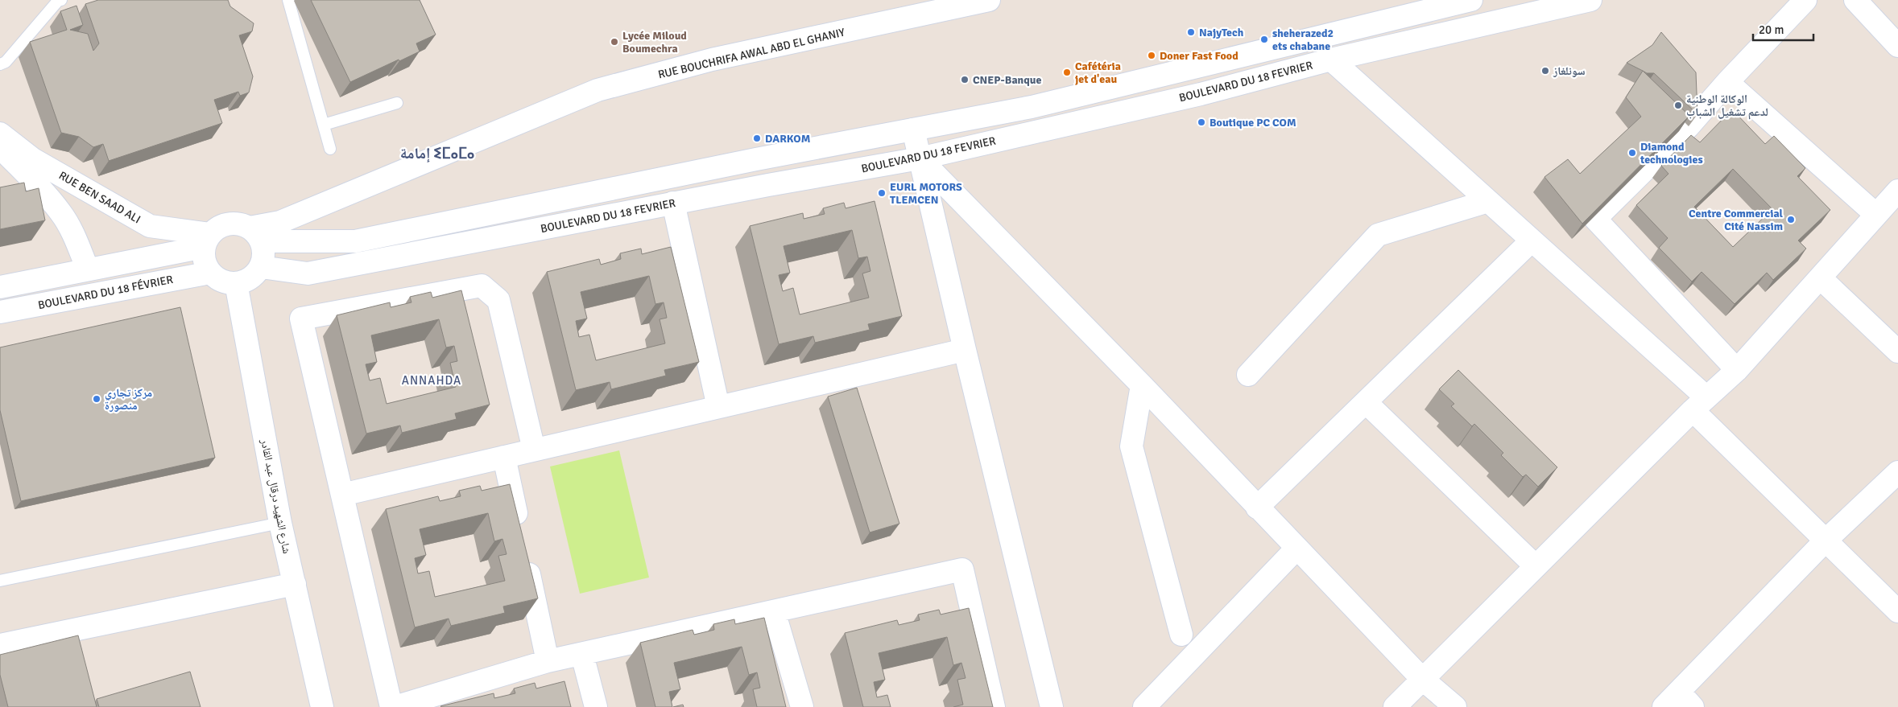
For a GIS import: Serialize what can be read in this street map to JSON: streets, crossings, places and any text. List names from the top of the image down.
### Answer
{
  "streets": {
    "street": [
      "RUE BOUCHRIFA AWAL ABD EL GHANIY",
      "BOULEVARD DU 18 FEVRIER",
      "RUE BEN SAAD ALI",
      "BOULEVARD DU 18 FÉVRIER",
      "شارع الشهيد درقال عبد القادر"
    ]
  },
  "crossings": [
    ["RUE BOUCHRIFA AWAL ABD EL GHANIY", "BOULEVARD DU 18 FEVRIER"],
    ["RUE BOUCHRIFA AWAL ABD EL GHANIY", "RUE BEN SAAD ALI"],
    ["RUE BOUCHRIFA AWAL ABD EL GHANIY", "BOULEVARD DU 18 FÉVRIER"],
    ["RUE BOUCHRIFA AWAL ABD EL GHANIY", "شارع الشهيد درقال عبد القادر"],
    ["BOULEVARD DU 18 FEVRIER", "RUE BEN SAAD ALI"],
    ["BOULEVARD DU 18 FEVRIER", "BOULEVARD DU 18 FÉVRIER"],
    ["BOULEVARD DU 18 FEVRIER", "شارع الشهيد درقال عبد القادر"],
    ["RUE BEN SAAD ALI", "BOULEVARD DU 18 FÉVRIER"],
    ["RUE BEN SAAD ALI", "شارع الشهيد درقال عبد القادر"],
    ["BOULEVARD DU 18 FÉVRIER", "شارع الشهيد درقال عبد القادر"]
  ],
  "districts": ["إمامة ⵉⵎⴰⵎⴰ", "ANNAHDA"],
  "places": [
    "NajyTech",
    "sheherazed2 ets chabane",
    "Lycée Miloud Boumechra",
    "Doner Fast Food",
    "سونلغاز",
    "Cafétéria jet d'eau",
    "CNEP-Banque",
    "الوكالة الوطنية لدعم تشغيل الشباب",
    "Boutique PC COM",
    "DARKOM",
    "Diamond technologies",
    "EURL MOTORS TLEMCEN",
    "Centre Commercial Cité Nassim",
    "مركز تجاري منصورة"
  ],
  "scale_bar": "20 m"
}
